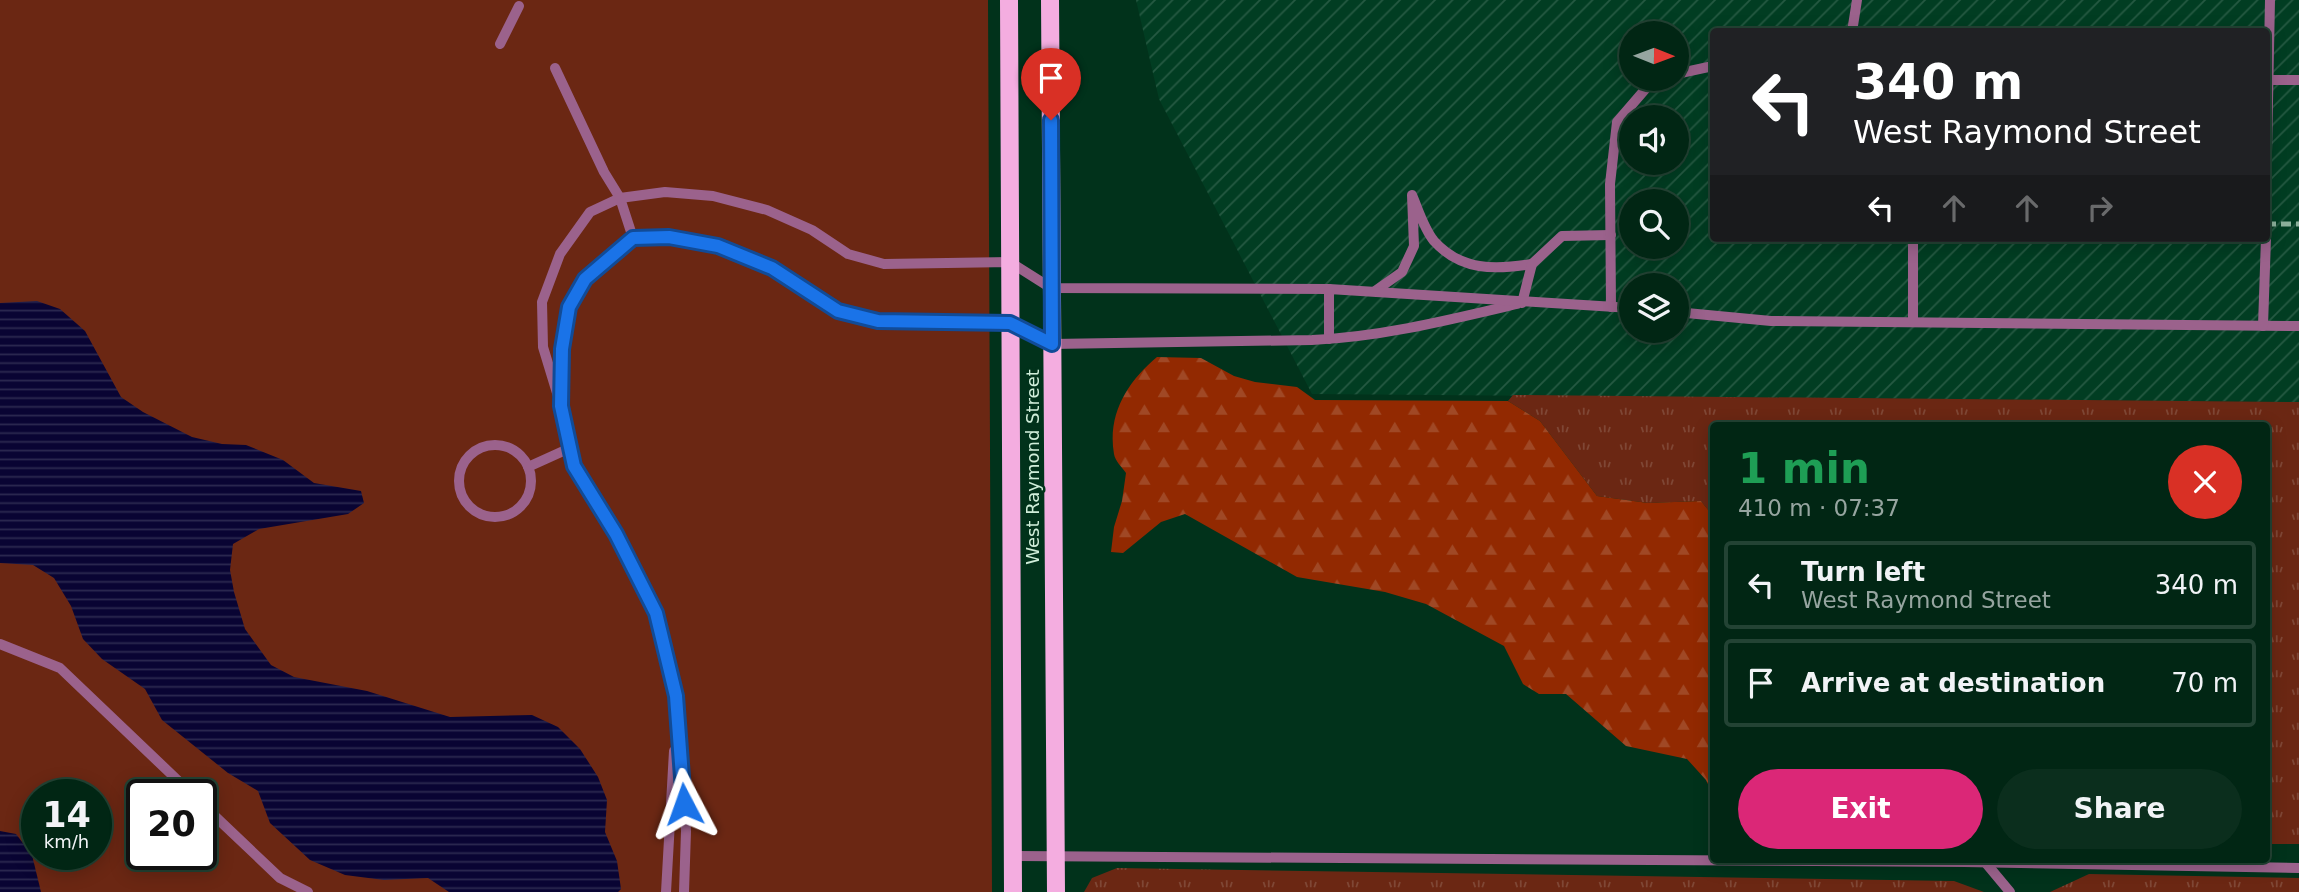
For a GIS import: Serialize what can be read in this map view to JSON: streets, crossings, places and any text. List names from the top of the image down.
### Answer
{
  "streets": {
    "main road": ["West Raymond Street"]
  },
  "north": "right",
  "page": {
    "turn": ["340 m", "West Raymond Street"],
    "heading": ["1 min", "410 m · 07:37"],
    "list": [
      {
        "name": "Turn left",
        "note": "West Raymond Street",
        "value": "340 m"
      },
      {
        "name": "Arrive at destination",
        "value": "70 m"
      }
    ],
    "buttons": ["Exit", "Share"],
    "speed": "14 km/h",
    "limit": "20"
  }
}
